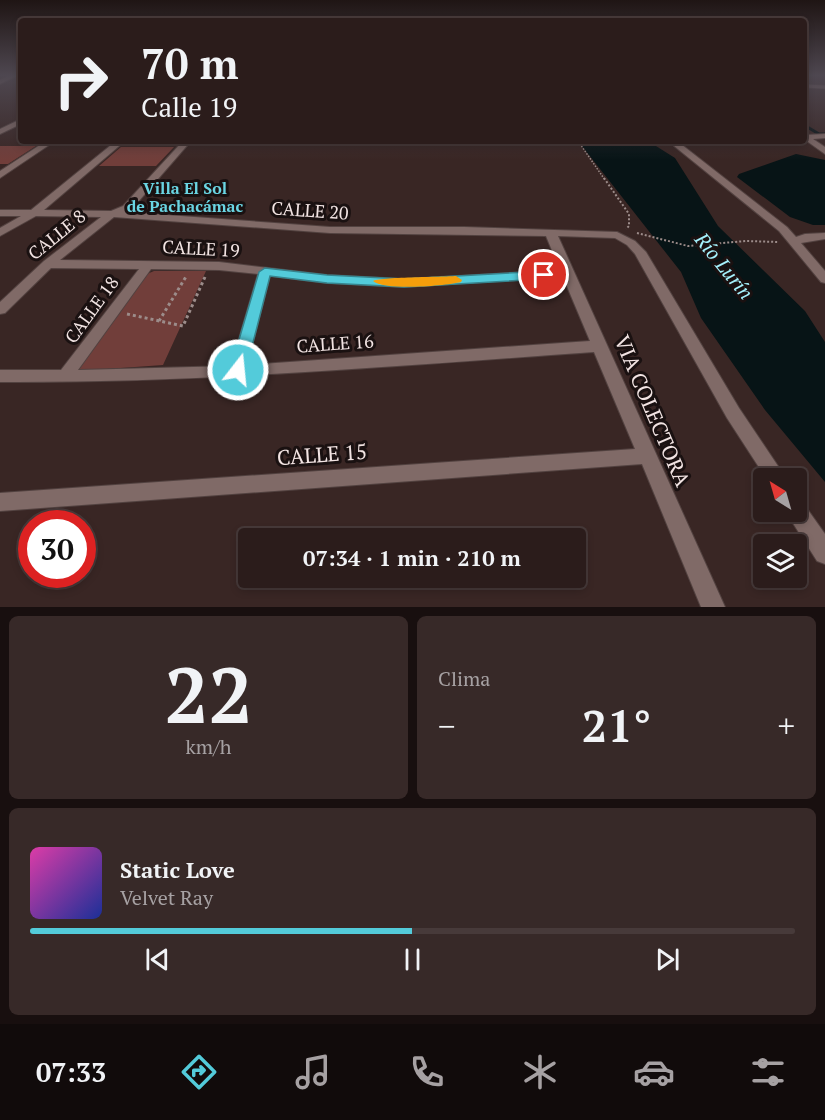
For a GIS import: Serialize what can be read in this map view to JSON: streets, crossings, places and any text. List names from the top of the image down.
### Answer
{
  "streets": {
    "street": [
      "CALLE 20",
      "CALLE 8",
      "CALLE 19",
      "CALLE 18",
      "CALLE 16",
      "VIA COLECTORA",
      "CALLE 15"
    ]
  },
  "crossings": [
    ["CALLE 20", "CALLE 8"],
    ["CALLE 20", "VIA COLECTORA"],
    ["CALLE 8", "CALLE 19"],
    ["CALLE 19", "CALLE 18"],
    ["CALLE 19", "VIA COLECTORA"],
    ["CALLE 18", "CALLE 16"],
    ["CALLE 16", "VIA COLECTORA"],
    ["VIA COLECTORA", "CALLE 15"]
  ],
  "districts": ["Villa El Sol de Pachacámac"],
  "water": ["Río Lurín"],
  "north": "top left",
  "page": {
    "turn": ["70 m", "Calle 19"],
    "limit": "30",
    "trip": "07:34 · 1 min · 210 m",
    "tile": [
      ["22", "km/h"],
      "Clima"
    ],
    "heat": ["−", "21°", "+"],
    "song": ["Static Love", "Velvet Ray"],
    "tabs": "07:33"
  }
}
